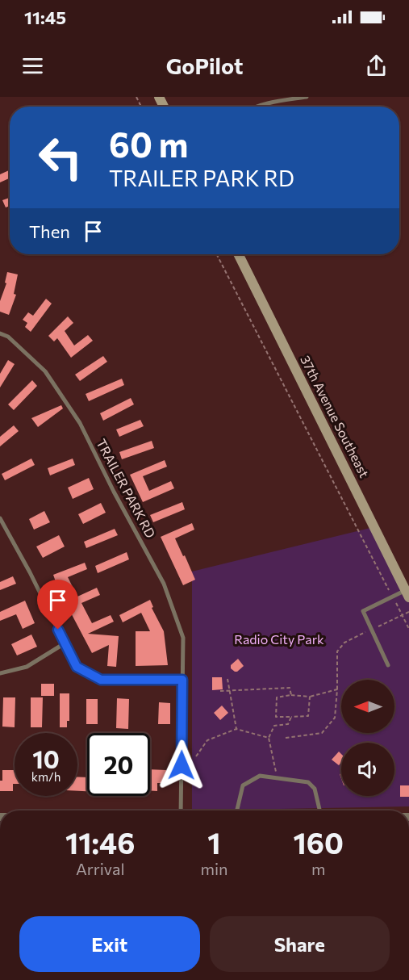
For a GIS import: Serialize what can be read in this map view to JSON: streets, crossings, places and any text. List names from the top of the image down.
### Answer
{
  "streets": {
    "street": ["37th Avenue Southeast"],
    "lane": ["TRAILER PARK RD"]
  },
  "parks": ["Radio City Park"],
  "north": "left",
  "page": {
    "status": "11:45",
    "header": "GoPilot",
    "turn": ["60 m", "TRAILER PARK RD"],
    "then": "Then",
    "speed": "10 km/h",
    "limit": "20",
    "eta": [
      "11:46",
      "Arrival",
      "1",
      "min",
      "160",
      "m"
    ],
    "buttons": ["Exit", "Share"]
  }
}
